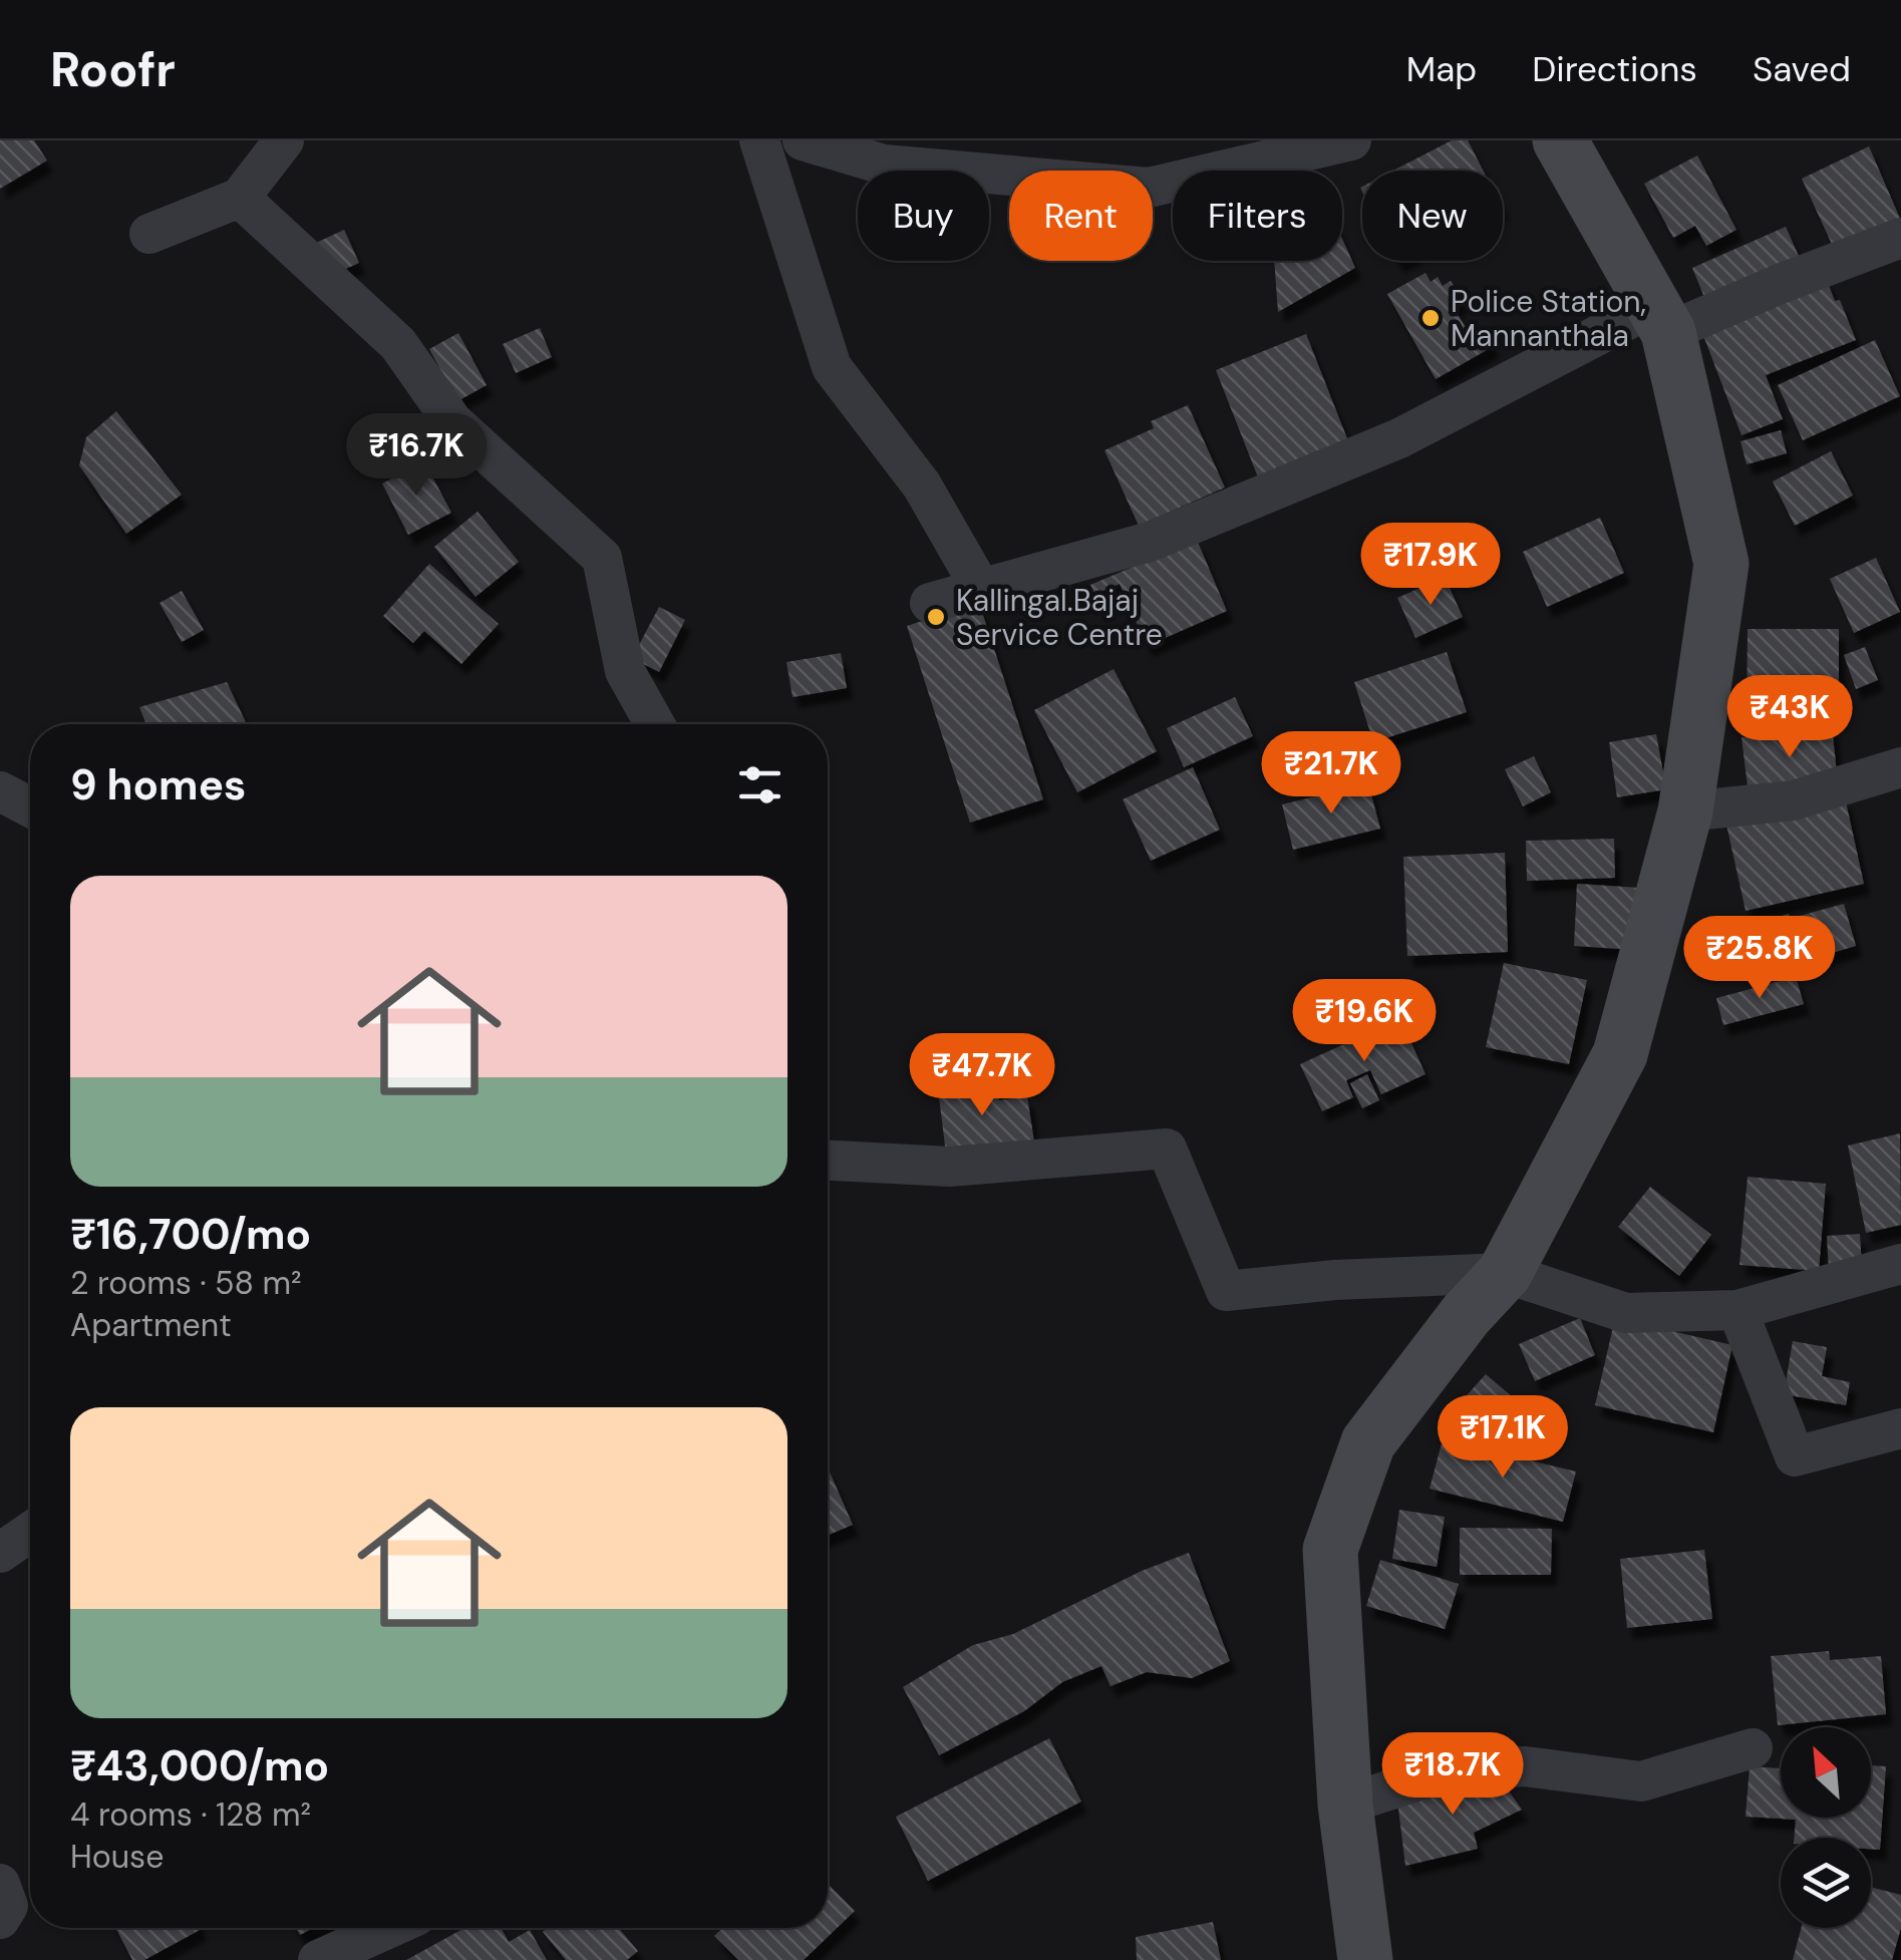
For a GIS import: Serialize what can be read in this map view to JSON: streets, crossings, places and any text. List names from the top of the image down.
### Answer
{
  "places": ["Police Station, Mannanthala", "Kallingal.Bajaj Service Centre"],
  "north": "top left",
  "page": {
    "header": "Roofr",
    "nav": ["Map", "Directions", "Saved"],
    "chip": [
      "Buy",
      "Rent",
      "Filters",
      "New"
    ],
    "price": [
      "₹16.7K",
      "₹17.9K",
      "₹43K",
      "₹21.7K",
      "₹25.8K",
      "₹19.6K",
      "₹47.7K",
      "₹17.1K",
      "₹18.7K"
    ],
    "heading": "9 homes",
    "list": [
      {
        "name": "₹16,700/mo",
        "note": "2 rooms · 58 m² · Apartment"
      },
      {
        "name": "₹43,000/mo",
        "note": "4 rooms · 128 m² · House"
      }
    ]
  }
}
